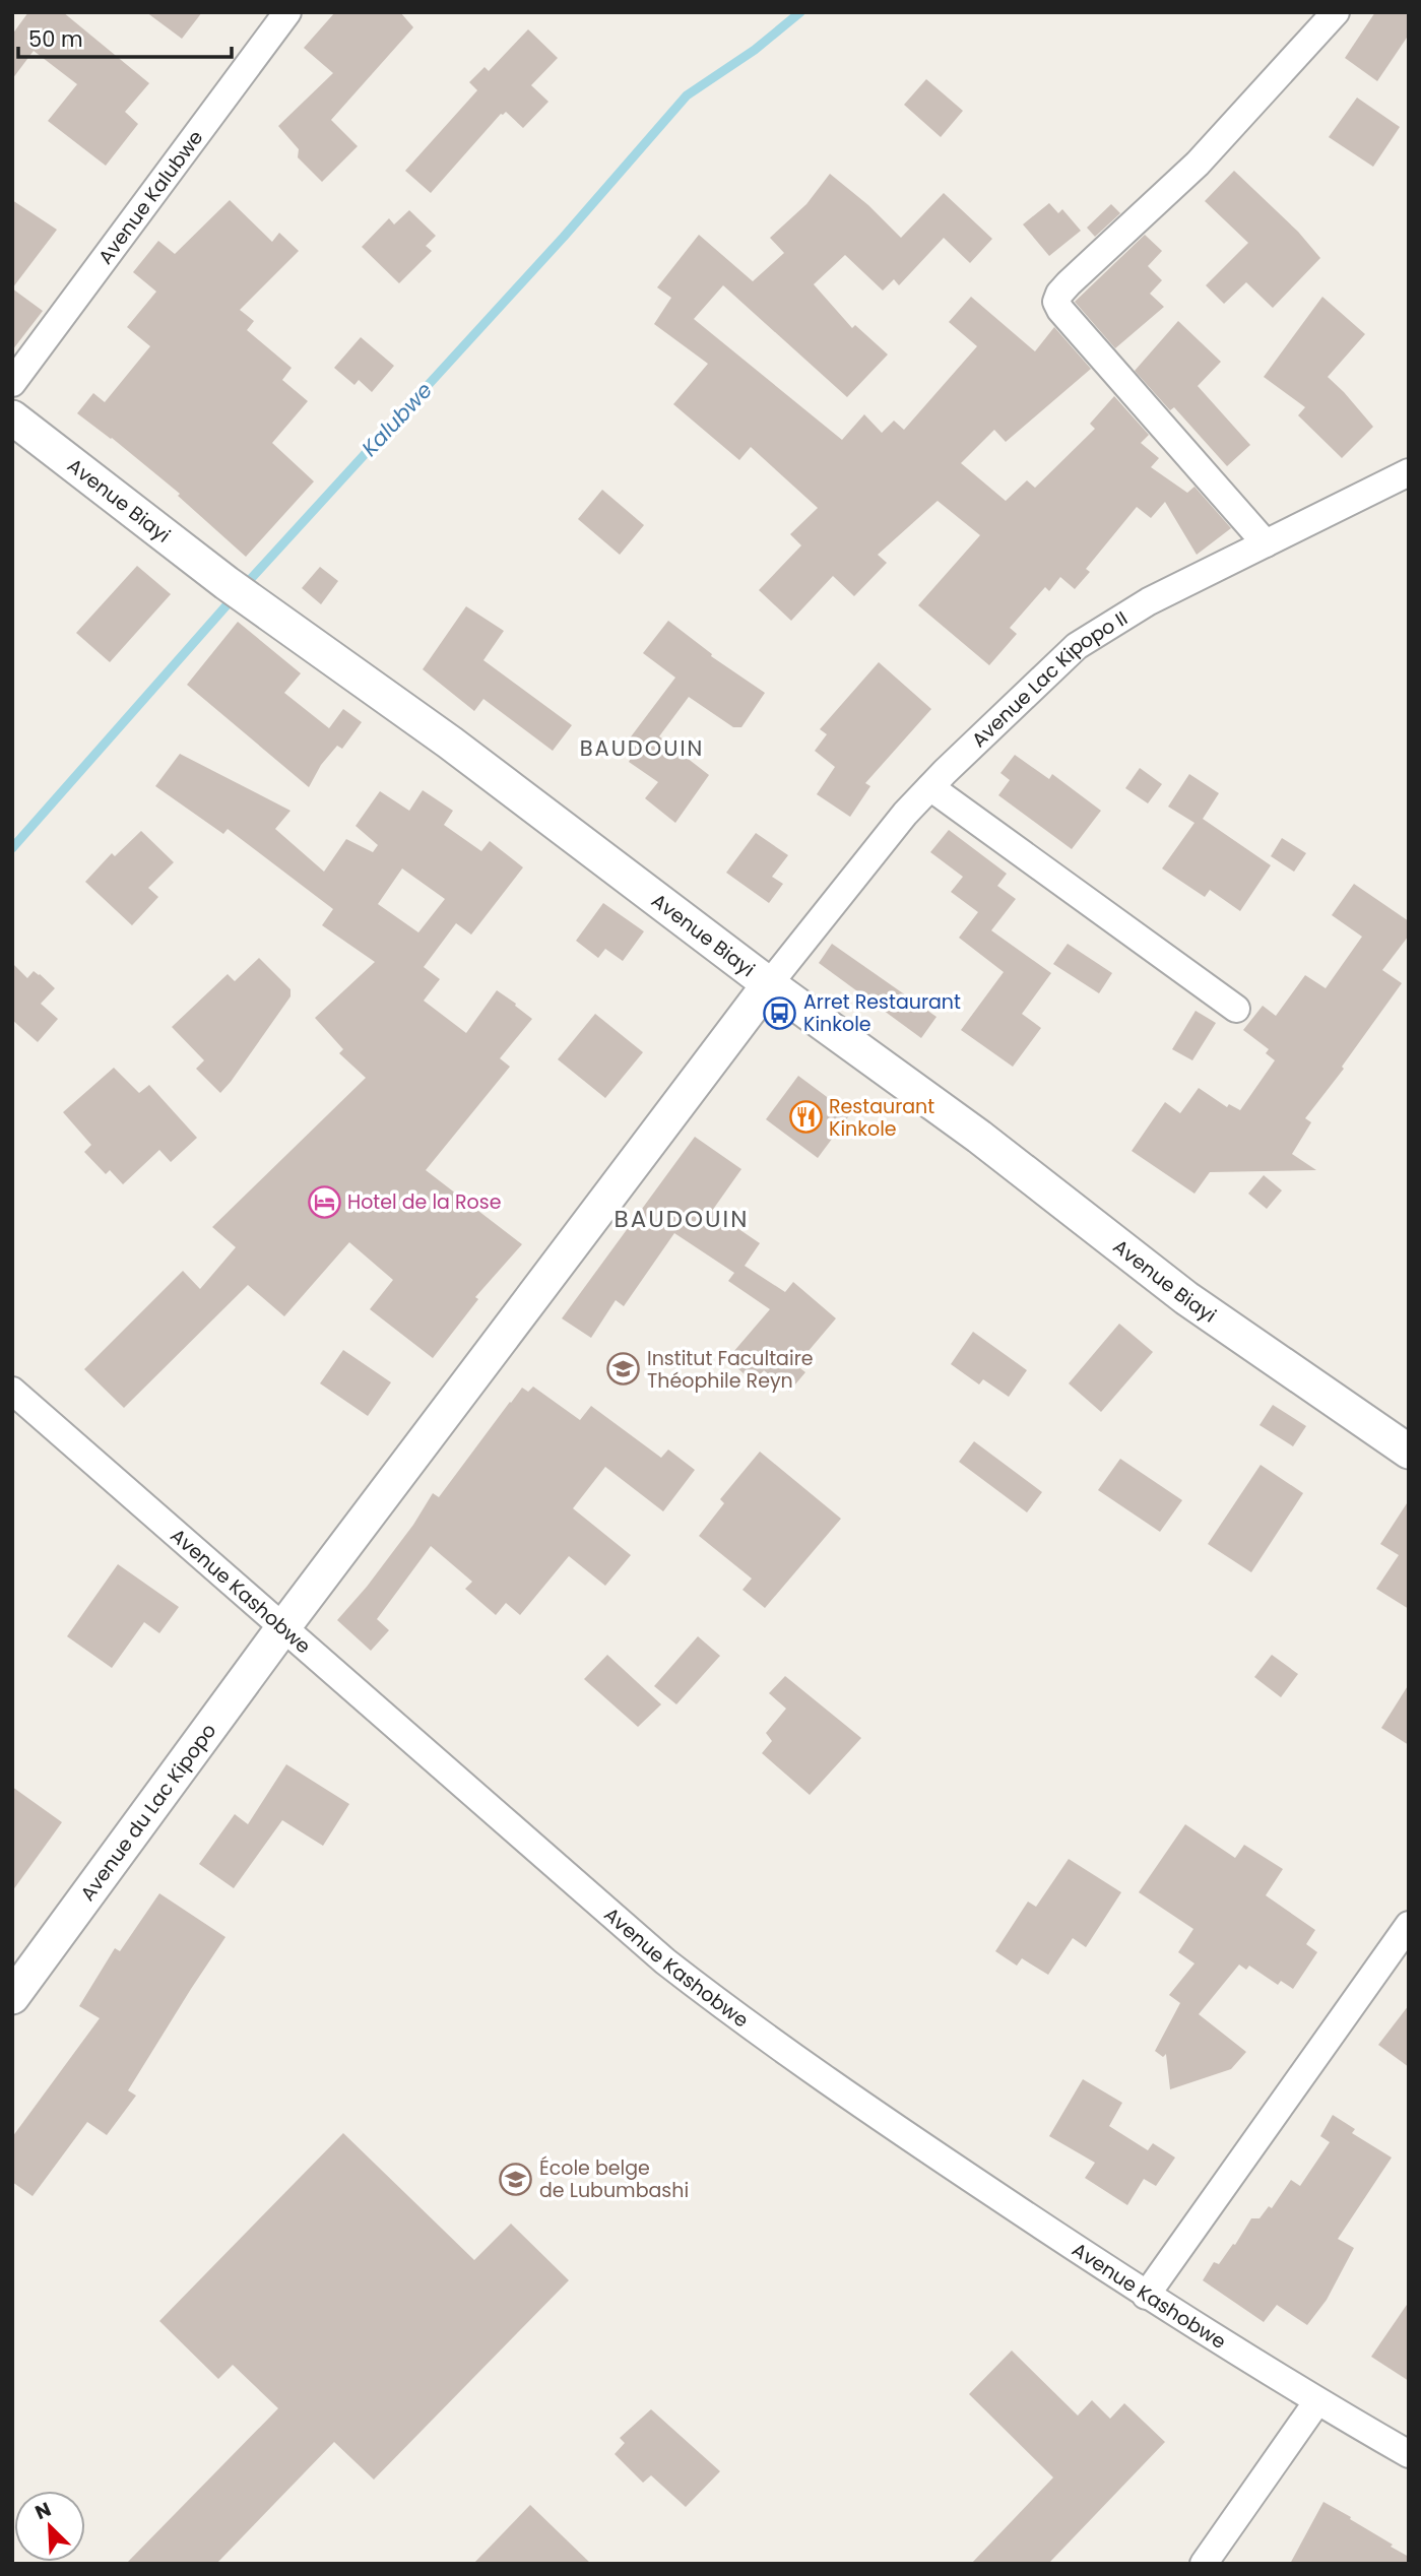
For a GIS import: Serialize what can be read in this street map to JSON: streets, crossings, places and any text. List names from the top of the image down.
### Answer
{
  "streets": {
    "street": [
      "Avenue Kalubwe",
      "Avenue Biayi",
      "Avenue Lac Kipopo II",
      "Avenue Kashobwe",
      "Avenue du Lac Kipopo"
    ]
  },
  "crossings": [
    ["Avenue Biayi", "Avenue Lac Kipopo II"],
    ["Avenue Biayi", "Avenue du Lac Kipopo"],
    ["Avenue Lac Kipopo II", "Avenue du Lac Kipopo"],
    ["Avenue Kashobwe", "Avenue du Lac Kipopo"]
  ],
  "districts": ["BAUDOUIN", "BAUDOUIN"],
  "water": ["Kalubwe"],
  "places": {
    "bus stop": ["Arret Restaurant Kinkole"],
    "restaurant": ["Restaurant Kinkole"],
    "hotel": ["Hotel de la Rose"],
    "school or university": ["Institut Facultaire Théophile Reyn", "École belge de Lubumbashi"]
  },
  "scale_bar": "50 m",
  "north": "top left"
}
